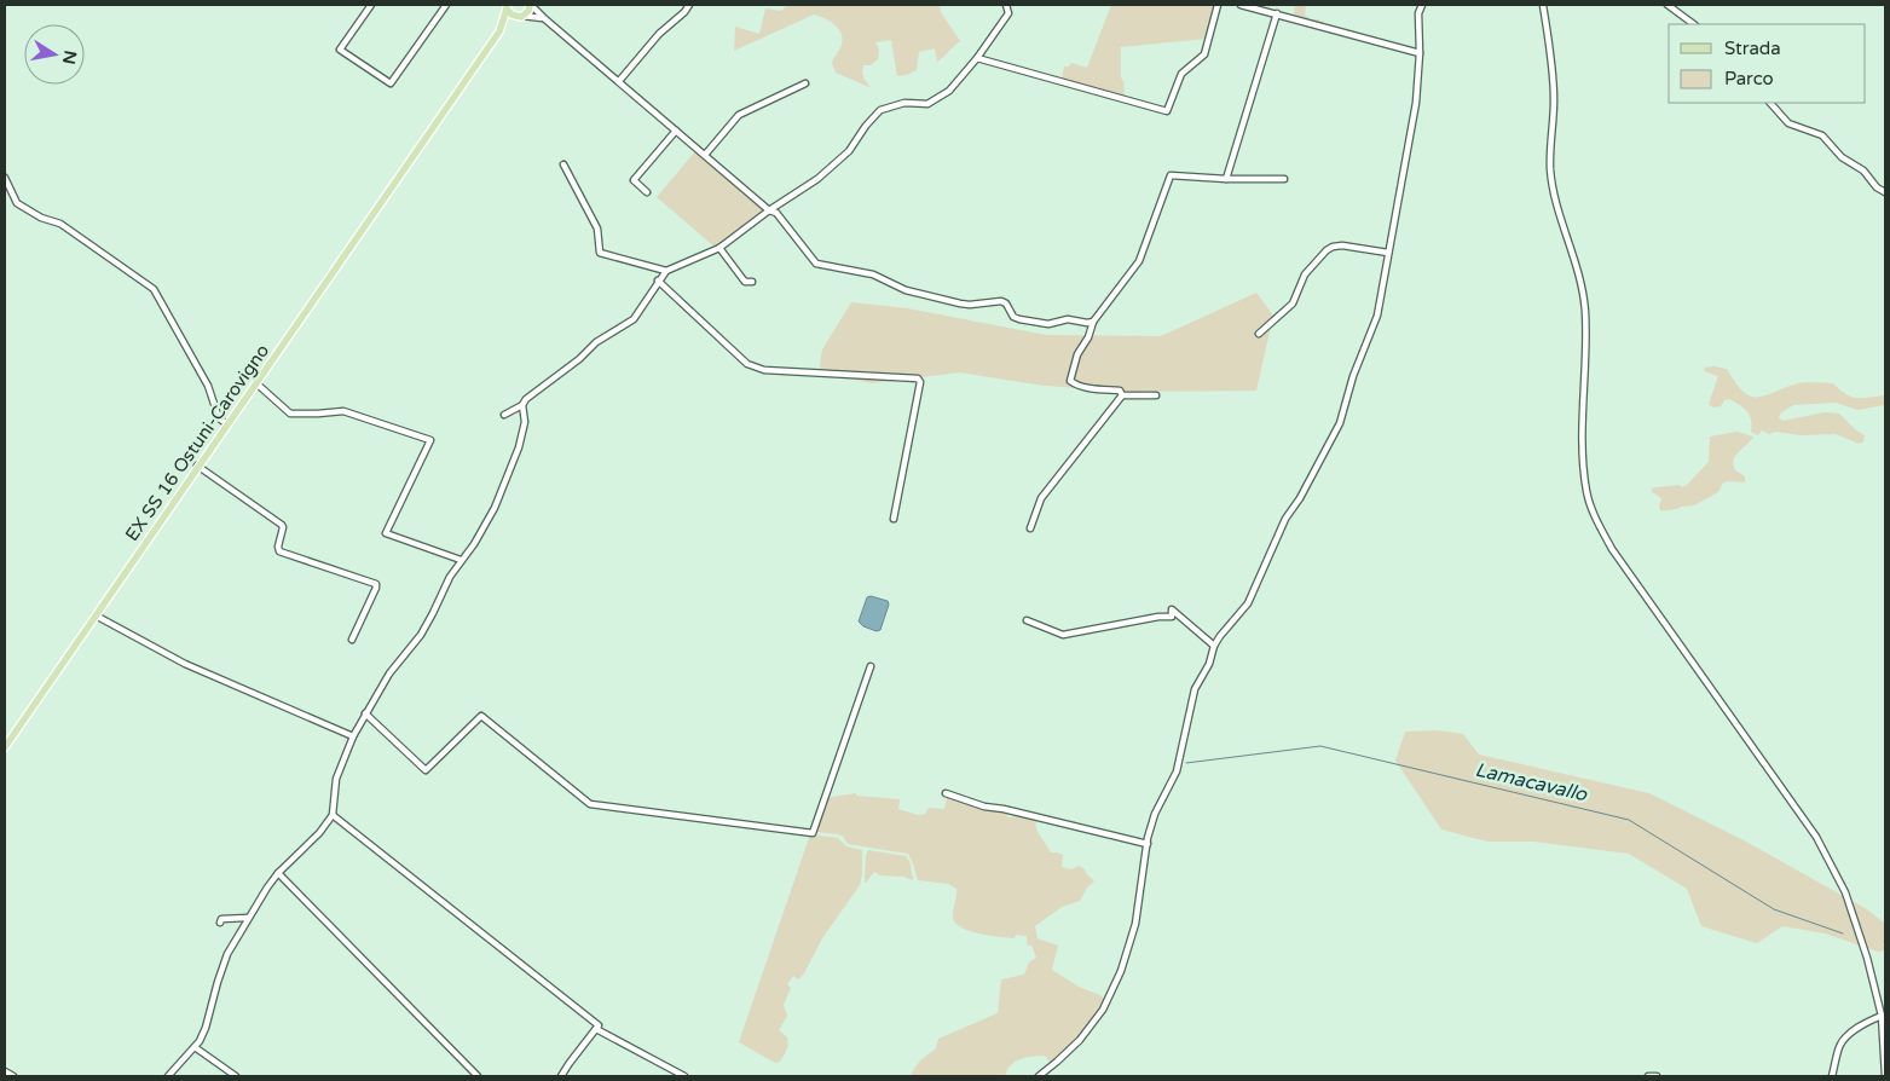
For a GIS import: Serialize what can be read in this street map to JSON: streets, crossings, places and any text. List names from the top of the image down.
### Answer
{
  "streets": {
    "main road": ["EX SS 16 Ostuni-Carovigno"]
  },
  "water": ["Lamacavallo"],
  "legend": ["Strada", "Parco"],
  "north": "right"
}
